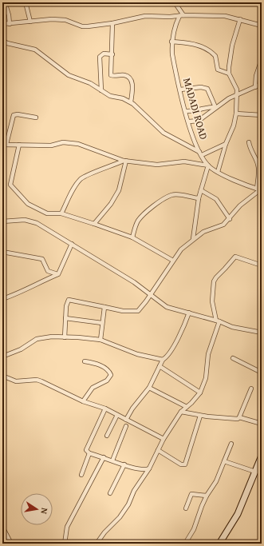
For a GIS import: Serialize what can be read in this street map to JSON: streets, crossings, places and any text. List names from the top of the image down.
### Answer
{
  "streets": {
    "street": ["MADADI ROAD"]
  },
  "north": "right"
}
